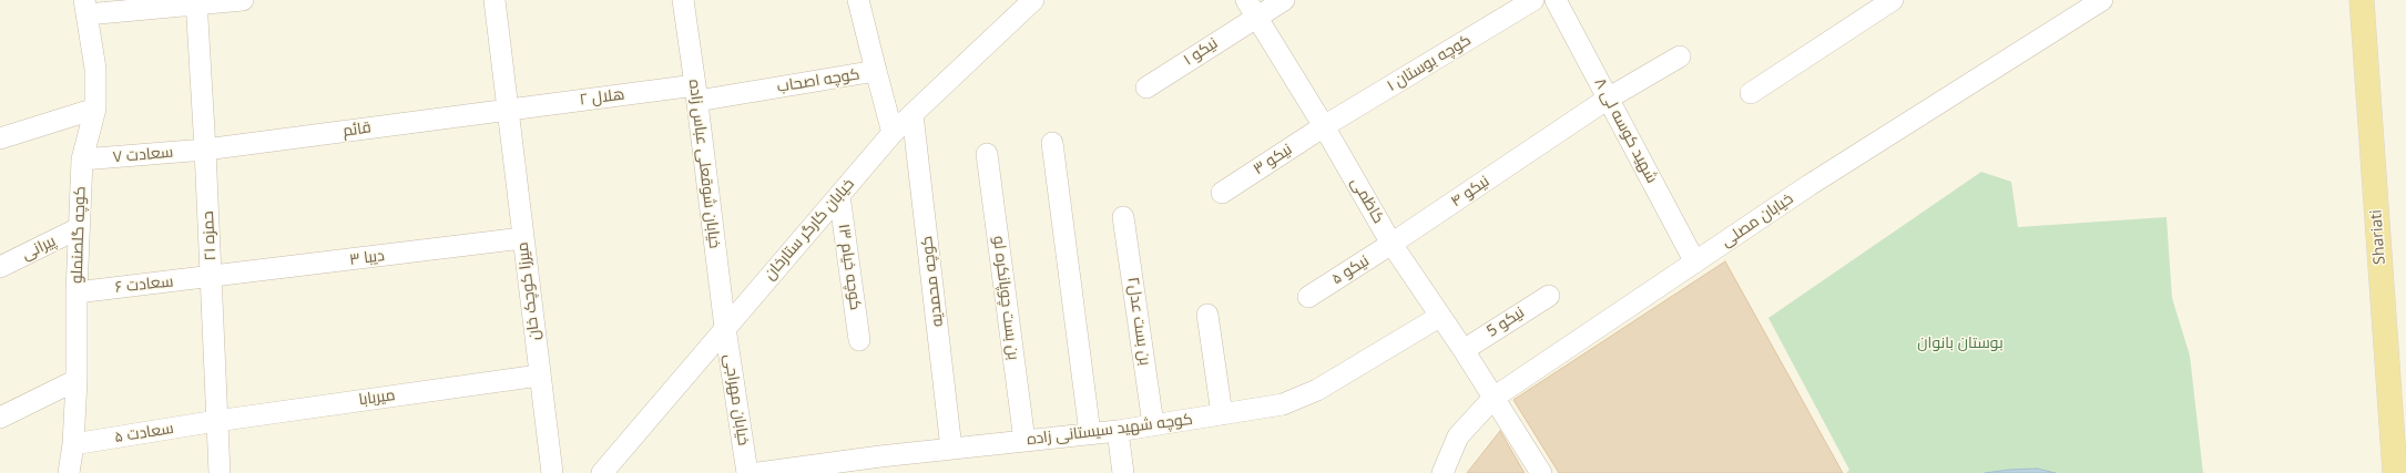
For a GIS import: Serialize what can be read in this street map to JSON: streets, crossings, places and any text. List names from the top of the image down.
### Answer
{
  "streets": {
    "main road": ["Shariati"],
    "street": [
      "نیکو ۱",
      "کوچه بوستان ۱",
      "کوچه اصحاب",
      "هلال ۲",
      "قائم",
      "شهید کوسه لی ۸",
      "سعادت ۷",
      "نیکو ۳",
      "خیابان شوقعلی عباس زاده",
      "نیکو ۴",
      "کاظمی",
      "خیابان مصلی",
      "خیابان کارگر ستارخان",
      "کوچه گلصنملو",
      "حمزه ۲۱",
      "پیرانی",
      "دیبا ۳",
      "کوچه خیام ۱۳",
      "نیکو ۵",
      "کوچه محمدیه",
      "سعادت ۶",
      "میرزا کوچک خان",
      "بن بست چوپانکره لو",
      "بن بست عدل۲",
      "نیکو 5",
      "میربابا",
      "خیابان مهراجی",
      "کوچه شهید سیستانی زاده",
      "سعادت ۵"
    ]
  },
  "crossings": [
    ["نیکو ۱", "کاظمی"],
    ["کوچه بوستان ۱", "نیکو ۳"],
    ["کوچه بوستان ۱", "کاظمی"],
    ["کوچه اصحاب", "هلال ۲"],
    ["کوچه اصحاب", "خیابان شوقعلی عباس زاده"],
    ["کوچه اصحاب", "خیابان کارگر ستارخان"],
    ["هلال ۲", "قائم"],
    ["هلال ۲", "خیابان شوقعلی عباس زاده"],
    ["هلال ۲", "میرزا کوچک خان"],
    ["قائم", "سعادت ۷"],
    ["قائم", "حمزه ۲۱"],
    ["قائم", "میرزا کوچک خان"],
    ["شهید کوسه لی ۸", "نیکو ۴"],
    ["شهید کوسه لی ۸", "خیابان مصلی"],
    ["سعادت ۷", "کوچه گلصنملو"],
    ["سعادت ۷", "حمزه ۲۱"],
    ["نیکو ۳", "کاظمی"],
    ["خیابان شوقعلی عباس زاده", "خیابان کارگر ستارخان"],
    ["خیابان شوقعلی عباس زاده", "خیابان مهراجی"],
    ["نیکو ۴", "کاظمی"],
    ["نیکو ۴", "نیکو ۵"],
    ["کاظمی", "خیابان مصلی"],
    ["کاظمی", "نیکو ۵"],
    ["کاظمی", "نیکو 5"],
    ["کاظمی", "کوچه شهید سیستانی زاده"],
    ["خیابان کارگر ستارخان", "کوچه خیام ۱۳"],
    ["خیابان کارگر ستارخان", "کوچه محمدیه"],
    ["خیابان کارگر ستارخان", "خیابان مهراجی"],
    ["کوچه گلصنملو", "پیرانی"],
    ["کوچه گلصنملو", "سعادت ۶"],
    ["کوچه گلصنملو", "سعادت ۵"],
    ["حمزه ۲۱", "دیبا ۳"],
    ["حمزه ۲۱", "سعادت ۶"],
    ["حمزه ۲۱", "میربابا"],
    ["حمزه ۲۱", "سعادت ۵"],
    ["دیبا ۳", "سعادت ۶"],
    ["دیبا ۳", "میرزا کوچک خان"],
    ["کوچه محمدیه", "کوچه شهید سیستانی زاده"],
    ["میرزا کوچک خان", "میربابا"],
    ["بن بست چوپانکره لو", "کوچه شهید سیستانی زاده"],
    ["بن بست عدل۲", "کوچه شهید سیستانی زاده"],
    ["میربابا", "سعادت ۵"]
  ],
  "parks": ["بوستان بانوان"]
}
